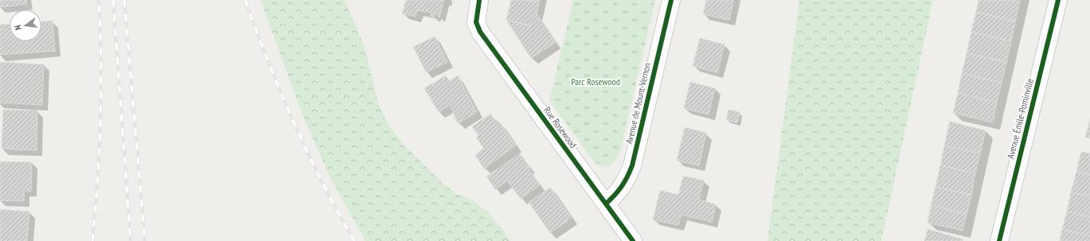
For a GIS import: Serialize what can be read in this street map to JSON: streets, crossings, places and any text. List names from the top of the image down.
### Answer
{
  "streets": {
    "street": ["Avenue de Mount-Vernon", "Avenue Émile-Pominville", "Rue Rosewood"]
  },
  "crossings": [
    ["Avenue de Mount-Vernon", "Rue Rosewood"]
  ],
  "parks": ["Parc Rosewood"],
  "north": "left"
}
